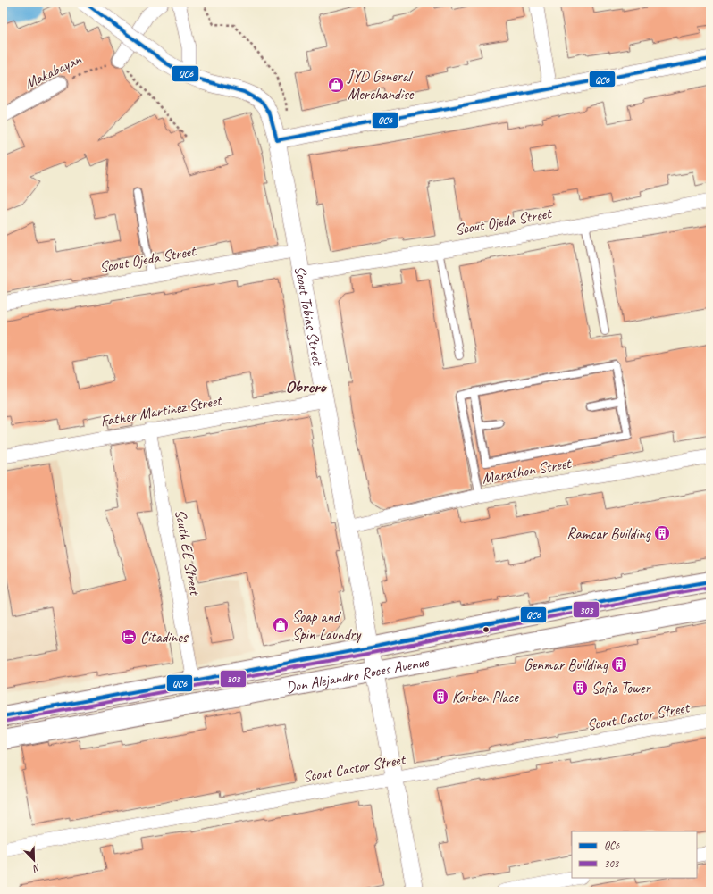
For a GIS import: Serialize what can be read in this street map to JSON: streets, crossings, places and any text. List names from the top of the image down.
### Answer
{
  "streets": {
    "main road": ["Don Alejandro Roces Avenue"],
    "street": [
      "Makabayan",
      "Scout Ojeda Street",
      "Scout Tobias Street",
      "Father Martinez Street",
      "Marathon Street",
      "South EE Street",
      "Scout Castor Street"
    ]
  },
  "crossings": [
    ["Scout Ojeda Street", "Scout Tobias Street"],
    ["Scout Tobias Street", "Father Martinez Street"],
    ["Scout Tobias Street", "Marathon Street"],
    ["Scout Tobias Street", "Don Alejandro Roces Avenue"],
    ["Scout Tobias Street", "Scout Castor Street"],
    ["Father Martinez Street", "South EE Street"],
    ["South EE Street", "Don Alejandro Roces Avenue"]
  ],
  "districts": ["Obrero"],
  "places": {
    "shop": ["JYD General Merchandise", "Soap and Spin Laundry"],
    "building": [
      "Ramcar Building",
      "Genmar Building",
      "Sofia Tower",
      "Korben Place"
    ],
    "hotel": ["Citadines"]
  },
  "lines": ["transit line QC6", "transit line 303"],
  "legend": ["QC6", "303"],
  "north": "bottom right"
}
